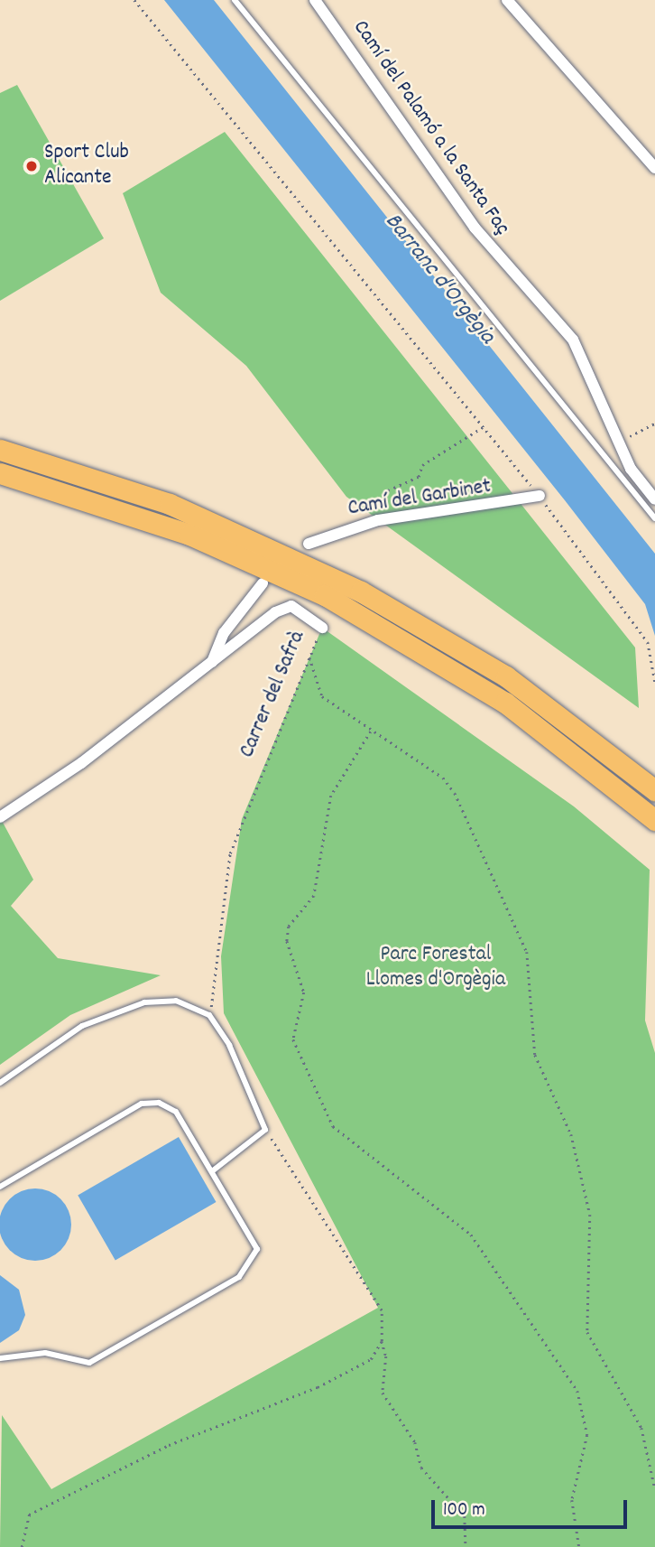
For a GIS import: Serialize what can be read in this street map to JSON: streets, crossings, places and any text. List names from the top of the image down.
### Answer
{
  "streets": {
    "street": ["Camí del Palamó a la Santa Faç", "Camí del Garbinet", "Carrer del Safrà"]
  },
  "water": ["Barranc d'Orgègia"],
  "parks": ["Parc Forestal Llomes d'Orgègia"],
  "places": ["Sport Club Alicante"],
  "scale_bar": "100 m"
}
